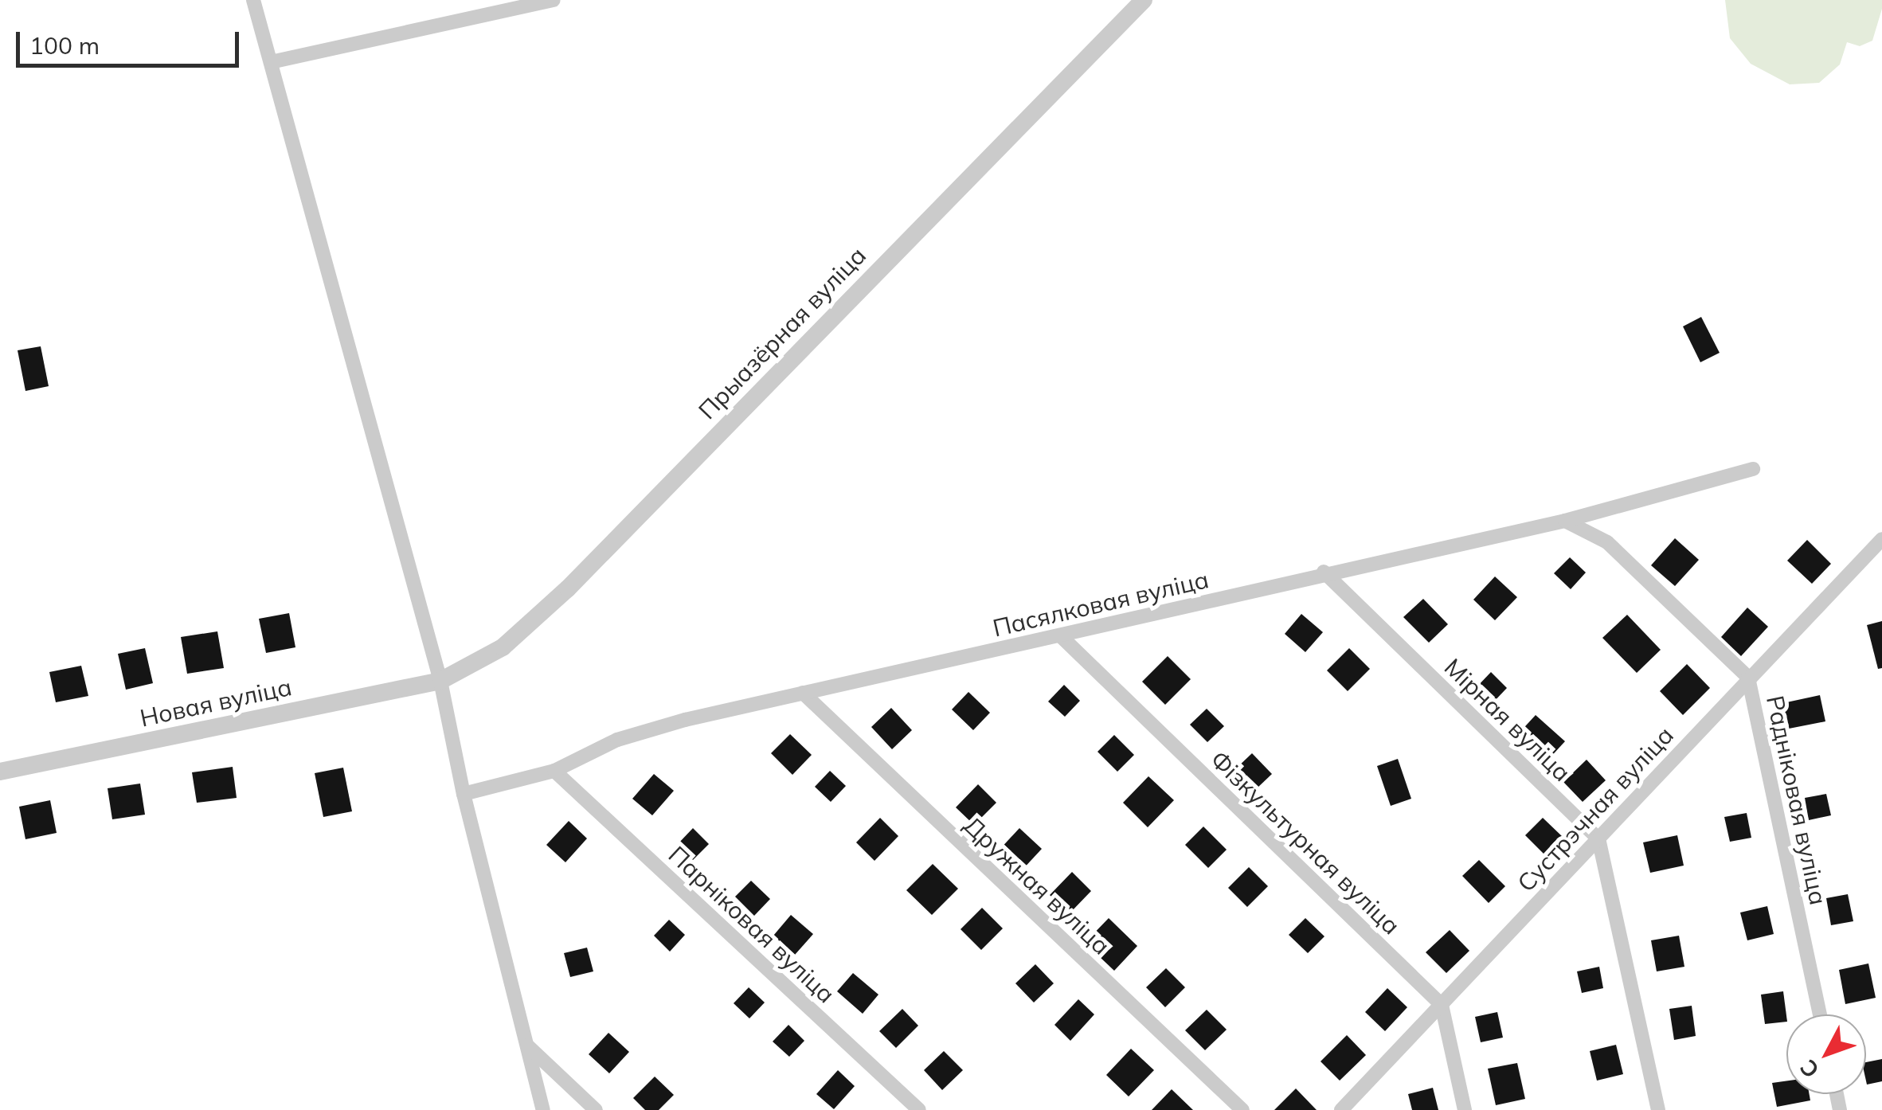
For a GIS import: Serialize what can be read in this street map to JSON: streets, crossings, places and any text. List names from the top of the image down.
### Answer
{
  "streets": {
    "street": [
      "Прыазёрная вуліца",
      "Пасялковая вуліца",
      "Новая вуліца",
      "Мірная вуліца",
      "Радніковая вуліца",
      "Сустрэчная вуліца",
      "Фізкультурная вуліца",
      "Дружная вуліца",
      "Парніковая вуліца"
    ]
  },
  "crossings": [
    ["Прыазёрная вуліца", "Новая вуліца"],
    ["Пасялковая вуліца", "Мірная вуліца"],
    ["Пасялковая вуліца", "Радніковая вуліца"],
    ["Пасялковая вуліца", "Фізкультурная вуліца"],
    ["Пасялковая вуліца", "Дружная вуліца"],
    ["Пасялковая вуліца", "Парніковая вуліца"],
    ["Мірная вуліца", "Сустрэчная вуліца"],
    ["Радніковая вуліца", "Сустрэчная вуліца"],
    ["Сустрэчная вуліца", "Фізкультурная вуліца"]
  ],
  "scale_bar": "100 m",
  "north": "bottom left"
}
